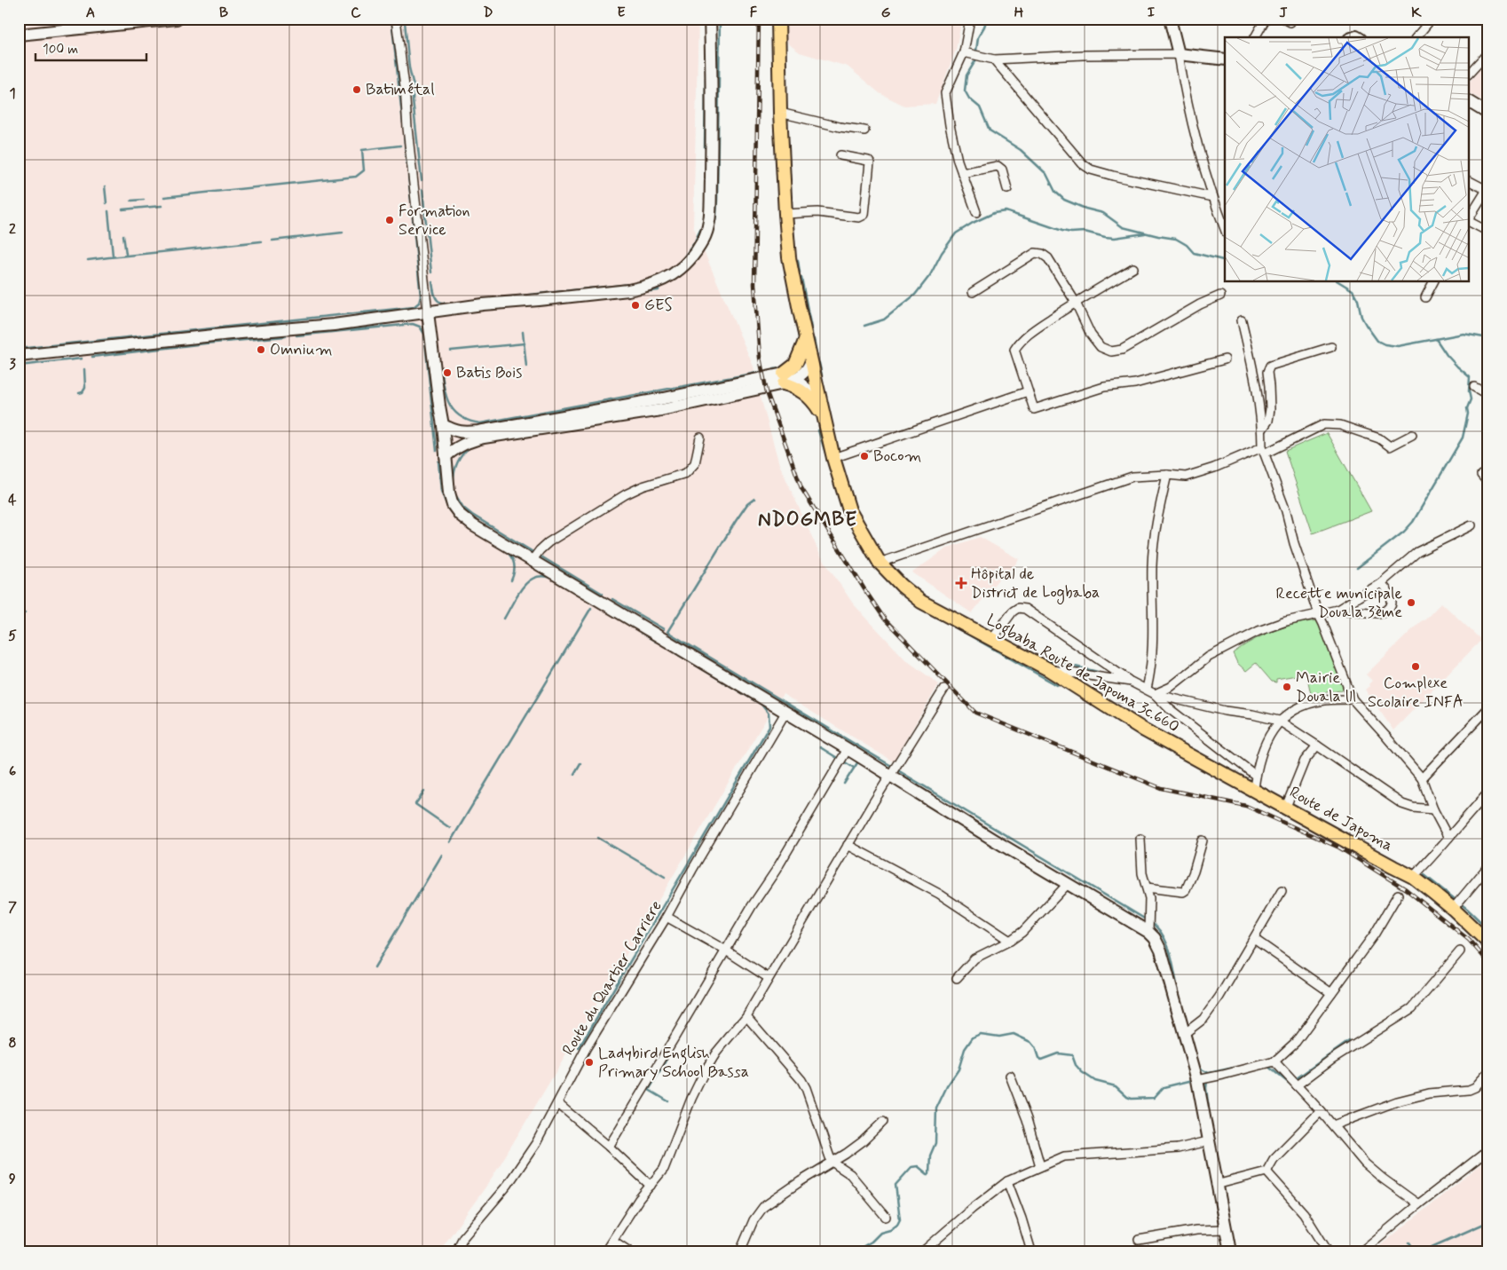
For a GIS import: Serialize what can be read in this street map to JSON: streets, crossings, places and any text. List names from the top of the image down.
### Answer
{
  "streets": {
    "main road": ["Logbaba Route de Japoma 3c.660", "Route de Japoma"],
    "street": ["Route du Quartier Carriere"]
  },
  "crossings": [
    ["Logbaba Route de Japoma 3c.660", "Route de Japoma"]
  ],
  "districts": ["NDOGMBE"],
  "places": {
    "other": [
      "Batimétal",
      "Formation Service",
      "GES",
      "Omnium",
      "Batis Bois",
      "Bocom",
      "Recette municipale Douala 3ème",
      "Complexe Scolaire INFA",
      "Mairie Douala lll",
      "Ladybird English Primary School Bassa"
    ],
    "health": ["Hôpital de District de Logbaba"]
  },
  "scale_bar": "100 m",
  "grid": {
    "columns": [
      "A",
      "B",
      "C",
      "D",
      "E",
      "F",
      "G",
      "H",
      "I",
      "J",
      "K"
    ],
    "rows": [
      "1",
      "2",
      "3",
      "4",
      "5",
      "6",
      "7",
      "8",
      "9"
    ]
  }
}
